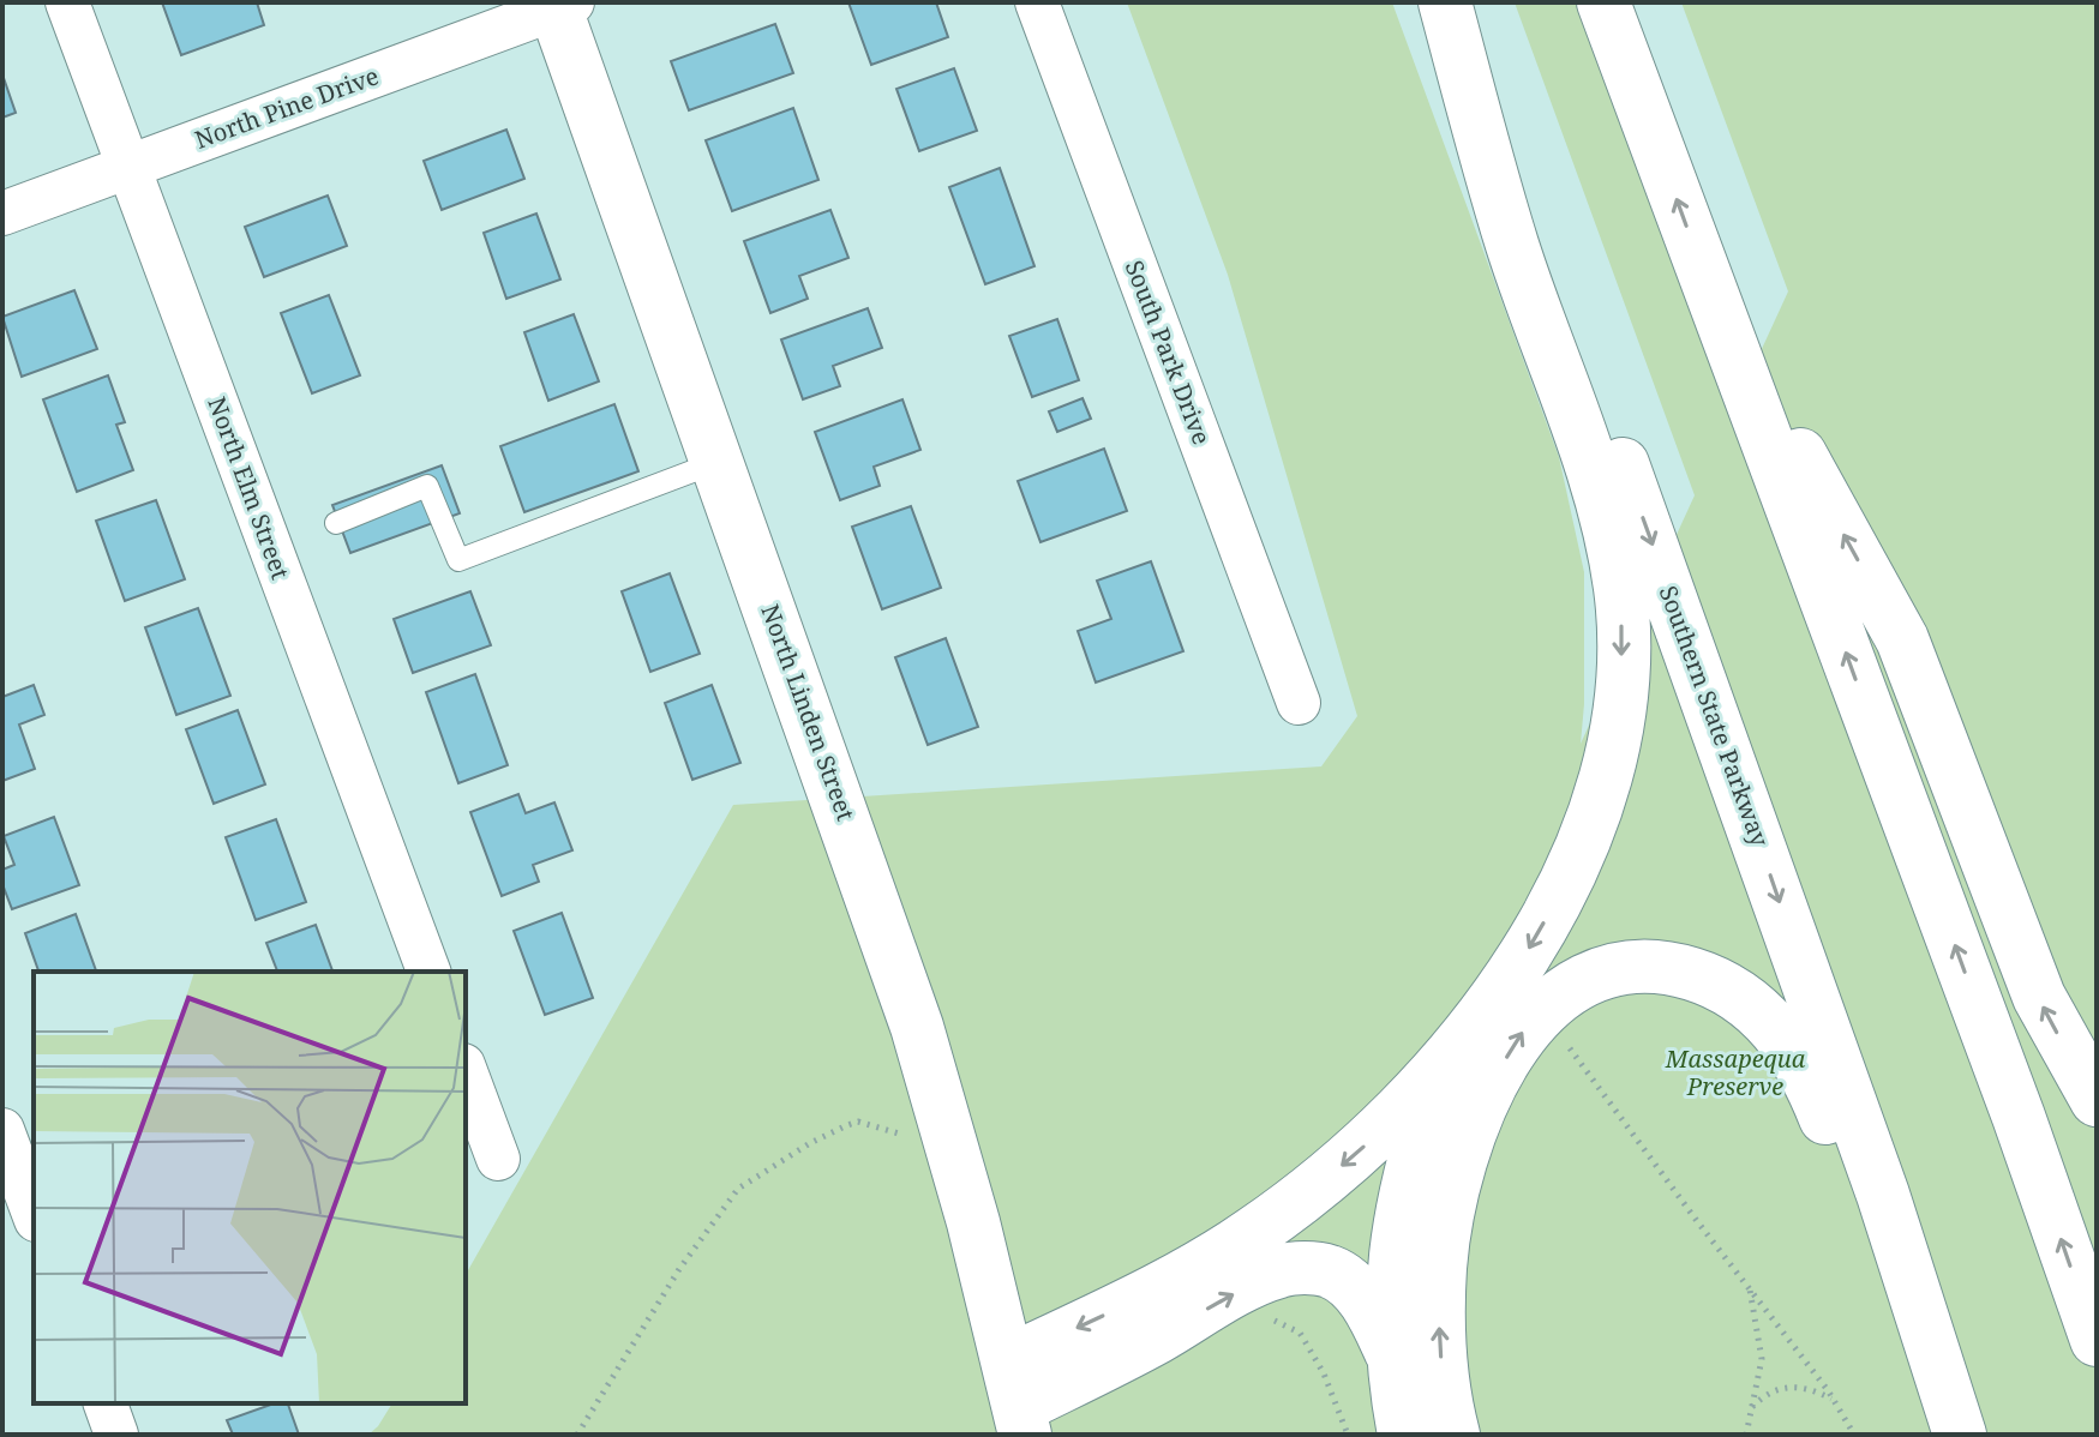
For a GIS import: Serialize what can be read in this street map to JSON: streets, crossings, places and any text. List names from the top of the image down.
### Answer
{
  "streets": {
    "main road": ["North Linden Street", "Southern State Parkway"],
    "street": ["North Pine Drive", "South Park Drive", "North Elm Street"]
  },
  "crossings": [
    ["North Pine Drive", "North Elm Street"],
    ["North Pine Drive", "North Linden Street"]
  ],
  "parks": ["Massapequa Preserve"]
}
